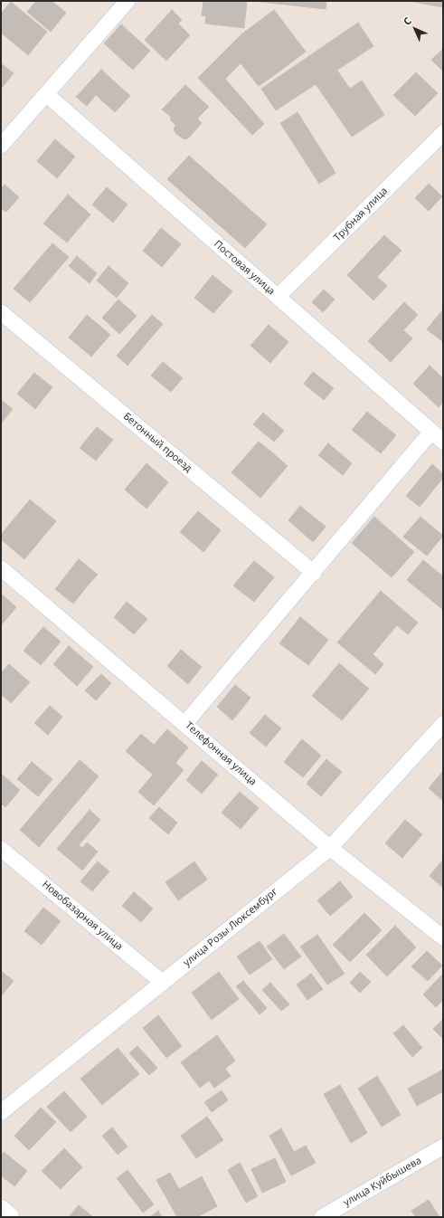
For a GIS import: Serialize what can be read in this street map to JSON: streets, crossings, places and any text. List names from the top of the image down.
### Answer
{
  "streets": {
    "street": [
      "Трубная улица",
      "Постовая улица",
      "Бетонный проезд",
      "Телефонная улица",
      "Новобазарная улица",
      "улица Розы Люксембург",
      "улица Куйбышева"
    ]
  },
  "crossings": [
    ["Трубная улица", "Постовая улица"],
    ["Телефонная улица", "улица Розы Люксембург"],
    ["Новобазарная улица", "улица Розы Люксембург"]
  ],
  "north": "top left"
}
